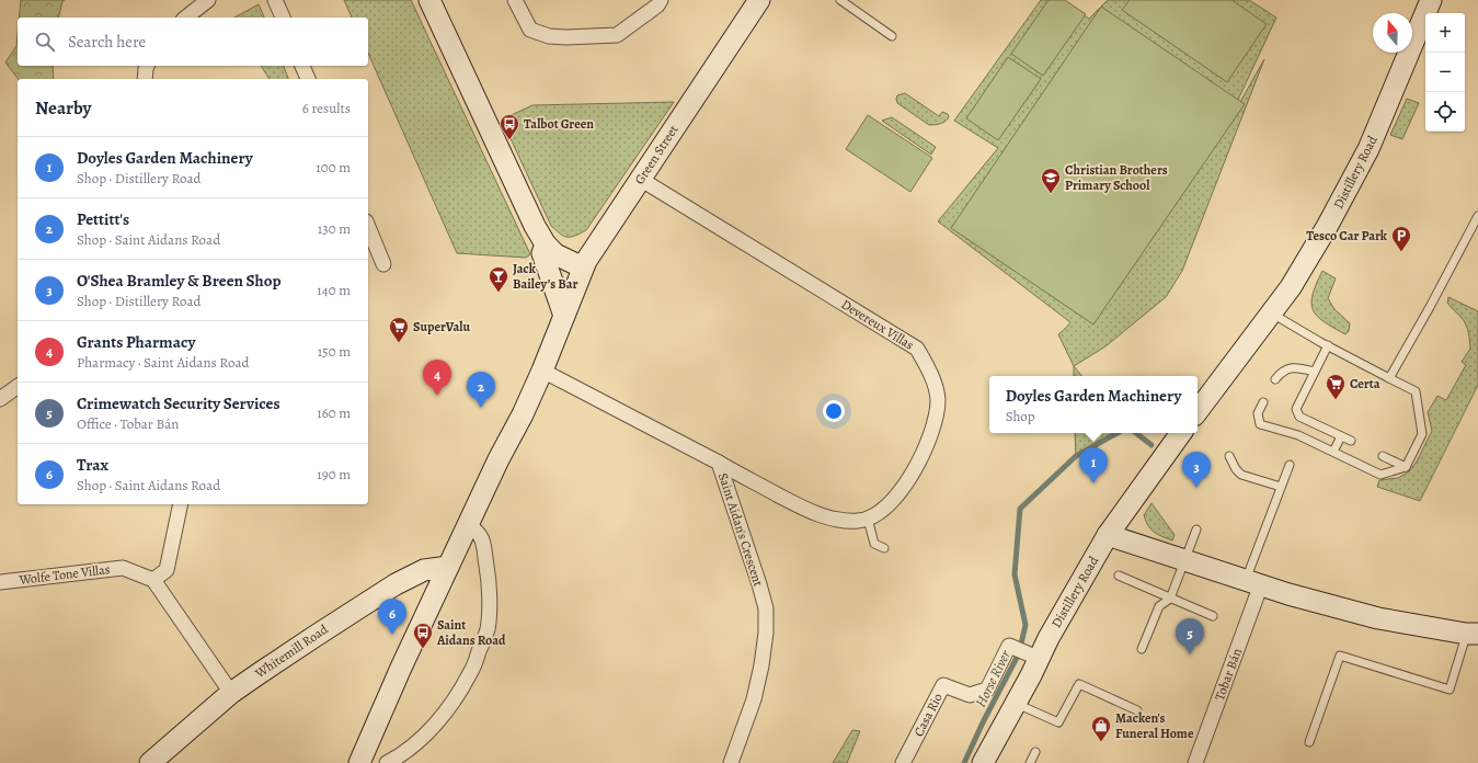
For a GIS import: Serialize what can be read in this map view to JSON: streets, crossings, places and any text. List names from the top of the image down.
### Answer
{
  "streets": {
    "street": [
      "Green Street",
      "Distillery Road",
      "Devereux Villas",
      "Saint Aidan's Crescent",
      "Wolfe Tone Villas",
      "Whitemill Road",
      "Tobar Bán",
      "Casa Rio"
    ]
  },
  "crossings": [
    ["Green Street", "Devereux Villas"],
    ["Distillery Road", "Casa Rio"],
    ["Devereux Villas", "Saint Aidan's Crescent"]
  ],
  "water": ["Horse River"],
  "places": {
    "bus stop": ["Talbot Green", "Saint Aidans Road"],
    "school or university": ["Christian Brothers Primary School"],
    "parking": ["Tesco Car Park"],
    "bar": ["Jack Bailey’s Bar"],
    "supermarket": ["SuperValu", "Certa"],
    "shop": ["Macken's Funeral Home"]
  },
  "north": "top",
  "page": {
    "map_buttons": ["+", "−"],
    "search": "Search here",
    "heading": ["Nearby", "6 results"],
    "list": [
      {
        "mark": "1",
        "name": "Doyles Garden Machinery",
        "note": "Shop · Distillery Road",
        "value": "100 m"
      },
      {
        "mark": "2",
        "name": "Pettitt's",
        "note": "Shop · Saint Aidans Road",
        "value": "130 m"
      },
      {
        "mark": "3",
        "name": "O'Shea Bramley & Breen Shop",
        "note": "Shop · Distillery Road",
        "value": "140 m"
      },
      {
        "mark": "4",
        "name": "Grants Pharmacy",
        "note": "Pharmacy · Saint Aidans Road",
        "value": "150 m"
      },
      {
        "mark": "5",
        "name": "Crimewatch Security Services",
        "note": "Office · Tobar Bán",
        "value": "160 m"
      },
      {
        "mark": "6",
        "name": "Trax",
        "note": "Shop · Saint Aidans Road",
        "value": "190 m"
      }
    ],
    "pins": [
      "4",
      "2",
      "1",
      "3",
      "6",
      "5"
    ],
    "popup": ["Doyles Garden Machinery", "Shop"]
  }
}
